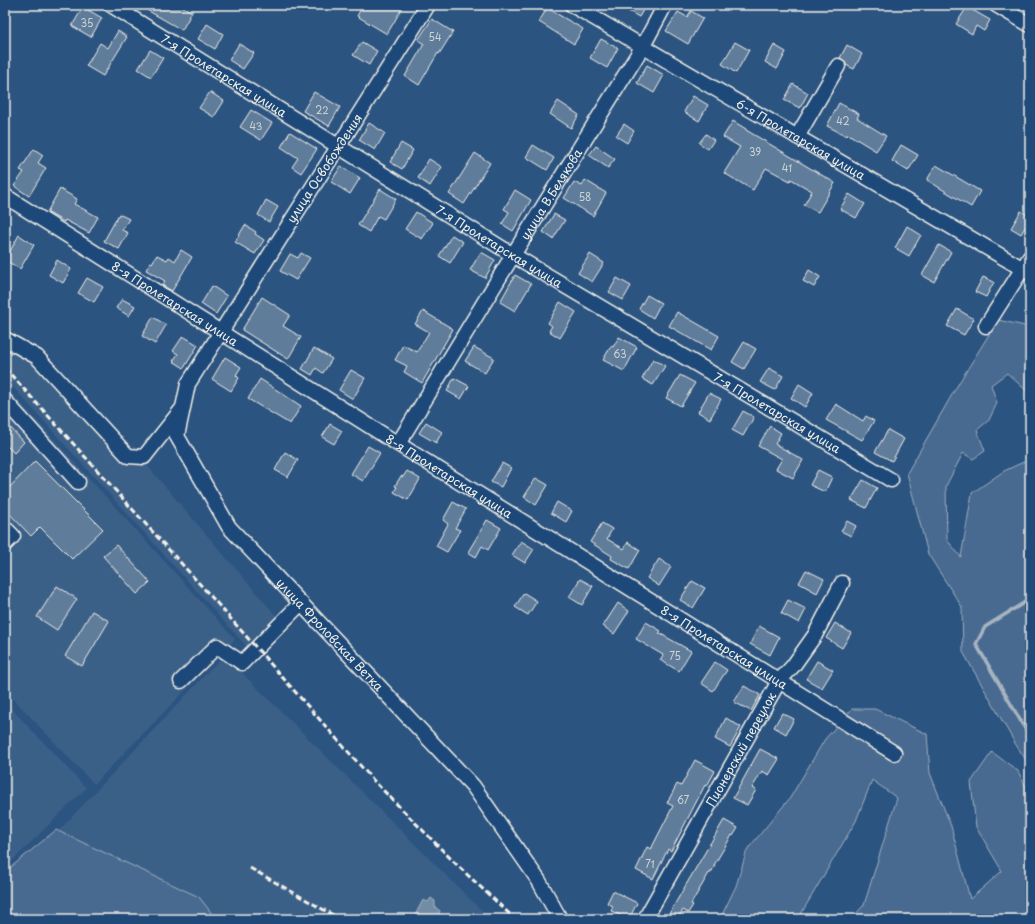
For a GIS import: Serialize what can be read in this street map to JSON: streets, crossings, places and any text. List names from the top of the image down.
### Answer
{
  "streets": {
    "street": [
      "7-я Пролетарская улица",
      "6-я Пролетарская улица",
      "улица Освобождения",
      "улица В.Белякова",
      "8-я Пролетарская улица",
      "улица Фроловская Ветка",
      "Пионерский переулок"
    ]
  },
  "crossings": [
    ["7-я Пролетарская улица", "улица Освобождения"],
    ["7-я Пролетарская улица", "улица В.Белякова"],
    ["6-я Пролетарская улица", "улица В.Белякова"],
    ["улица Освобождения", "8-я Пролетарская улица"],
    ["улица Освобождения", "улица Фроловская Ветка"],
    ["улица В.Белякова", "8-я Пролетарская улица"],
    ["8-я Пролетарская улица", "улица Фроловская Ветка"],
    ["8-я Пролетарская улица", "Пионерский переулок"]
  ],
  "house_numbers": [
    "35",
    "54",
    "22",
    "42",
    "43",
    "39",
    "41",
    "58",
    "63",
    "75",
    "67",
    "71"
  ]
}
